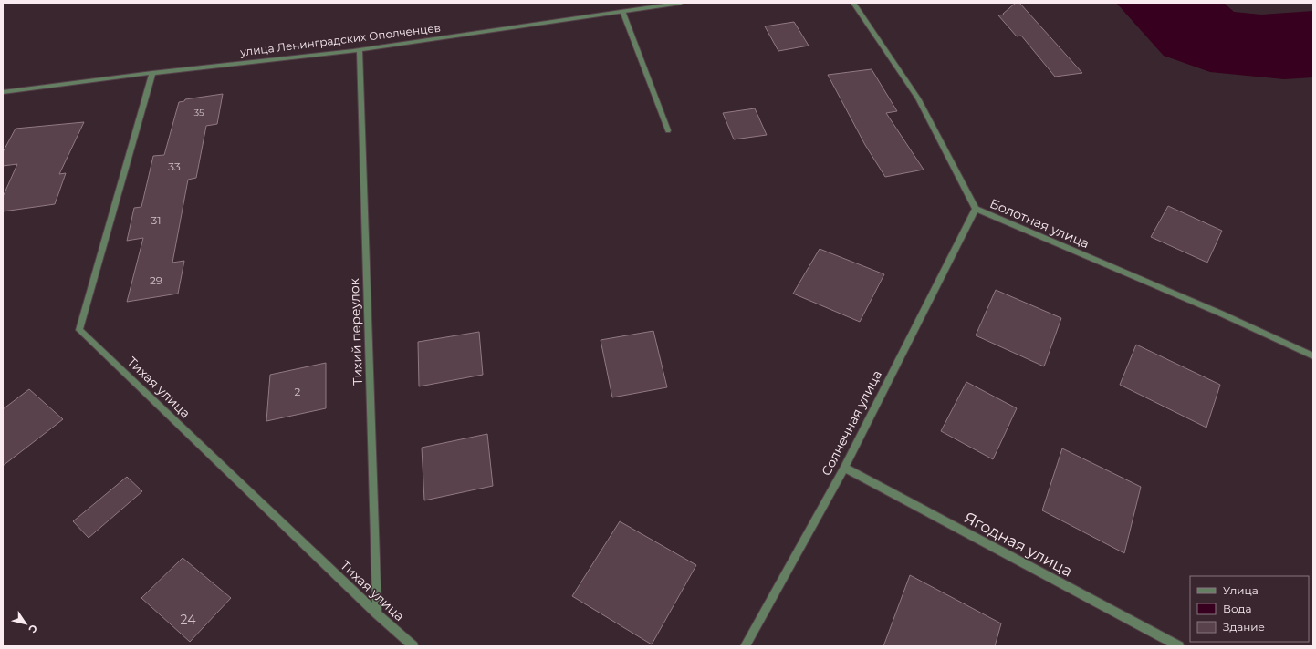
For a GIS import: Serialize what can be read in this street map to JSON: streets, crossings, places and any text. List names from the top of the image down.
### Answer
{
  "streets": {
    "street": [
      "улица Ленинградских Ополченцев",
      "Болотная улица",
      "Тихий переулок",
      "Тихая улица",
      "Солнечная улица",
      "Ягодная улица"
    ]
  },
  "crossings": [
    ["улица Ленинградских Ополченцев", "Тихий переулок"],
    ["улица Ленинградских Ополченцев", "Тихая улица"],
    ["Болотная улица", "Солнечная улица"],
    ["Тихий переулок", "Тихая улица"],
    ["Солнечная улица", "Ягодная улица"]
  ],
  "house_numbers": [
    "35",
    "33",
    "31",
    "29",
    "2",
    "24"
  ],
  "legend": ["Улица", "Вода", "Здание"],
  "north": "bottom right"
}
